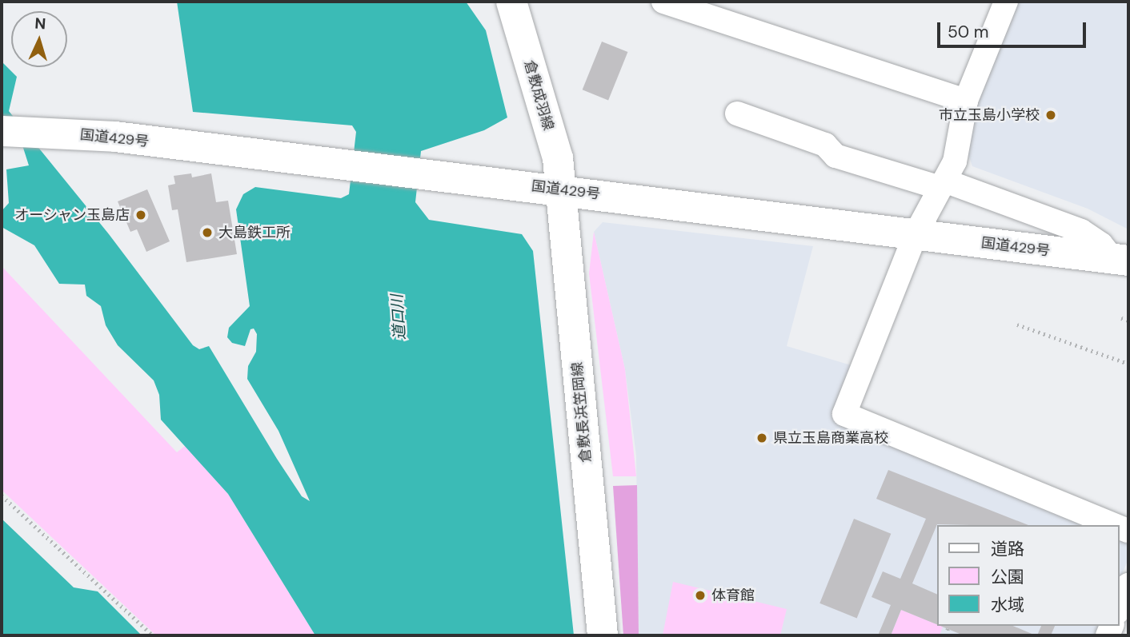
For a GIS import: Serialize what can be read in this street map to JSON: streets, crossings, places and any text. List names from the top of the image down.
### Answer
{
  "streets": {
    "main road": ["倉敷成羽線", "国道429号", "倉敷長浜笠岡線"]
  },
  "crossings": [
    ["倉敷成羽線", "国道429号"],
    ["倉敷成羽線", "倉敷長浜笠岡線"],
    ["国道429号", "倉敷長浜笠岡線"]
  ],
  "water": ["道口川"],
  "places": [
    "市立玉島小学校",
    "オーシャン玉島店",
    "大島鉄工所",
    "県立玉島商業高校",
    "体育館"
  ],
  "legend": ["道路", "公園", "水域"],
  "scale_bar": "50 m",
  "north": "top"
}
